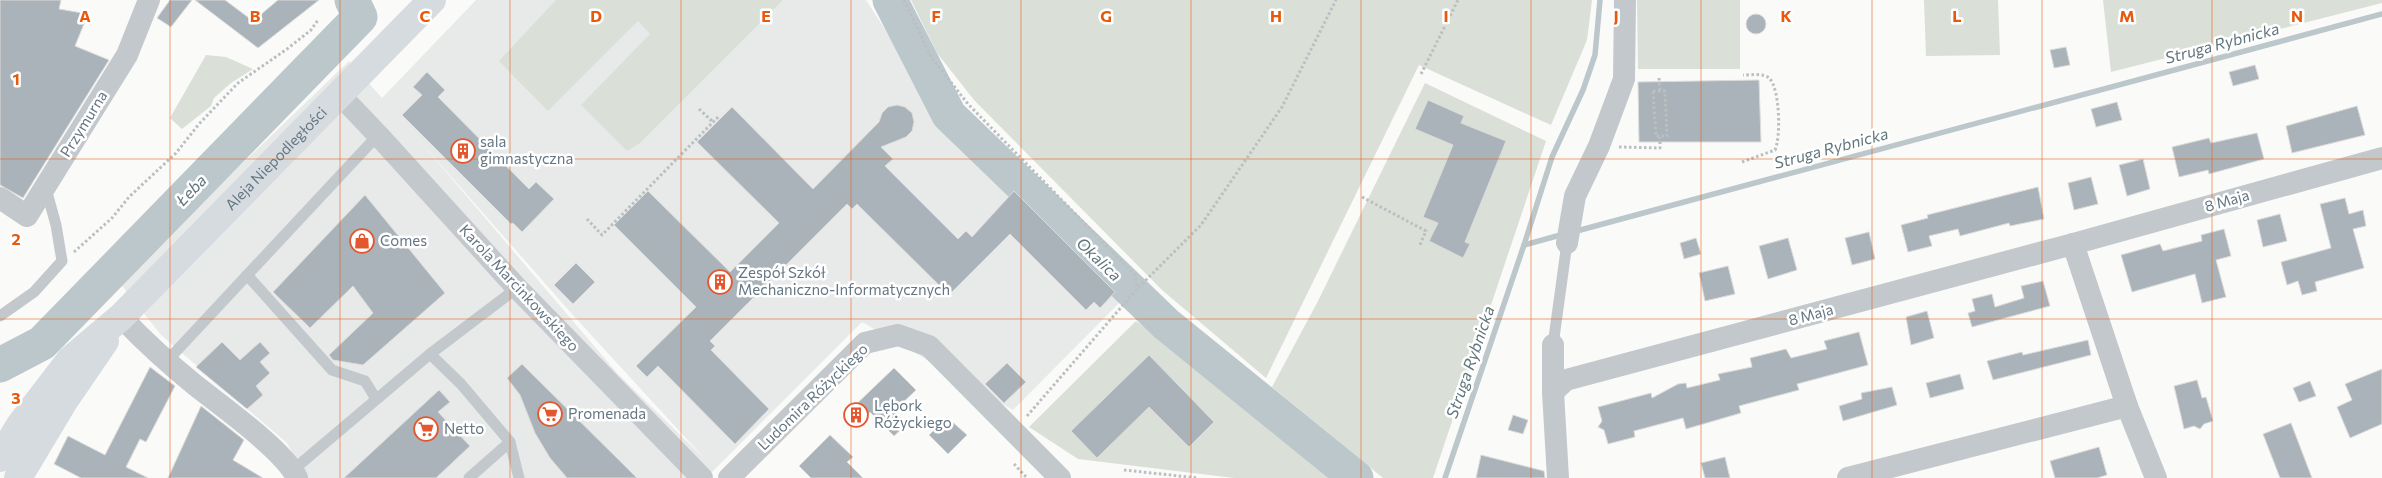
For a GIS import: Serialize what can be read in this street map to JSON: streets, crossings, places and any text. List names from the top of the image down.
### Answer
{
  "streets": {
    "main road": ["Aleja Niepodległości"],
    "street": [
      "Przymurna",
      "8 Maja",
      "Karola Marcinkowskiego",
      "Ludomira Różyckiego"
    ]
  },
  "crossings": [
    ["Aleja Niepodległości", "Karola Marcinkowskiego"]
  ],
  "water": ["Struga Rybnicka", "Łeba", "Okalica"],
  "places": {
    "building": ["sala gimnastyczna", "Zespół Szkół Mechaniczno-Informatycznych", "Lębork Różyckiego"],
    "shop": ["Comes"],
    "supermarket": ["Promenada", "Netto"]
  },
  "grid": {
    "columns": [
      "A",
      "B",
      "C",
      "D",
      "E",
      "F",
      "G",
      "H",
      "I",
      "J",
      "K",
      "L",
      "M",
      "N"
    ],
    "rows": ["1", "2", "3"]
  }
}
